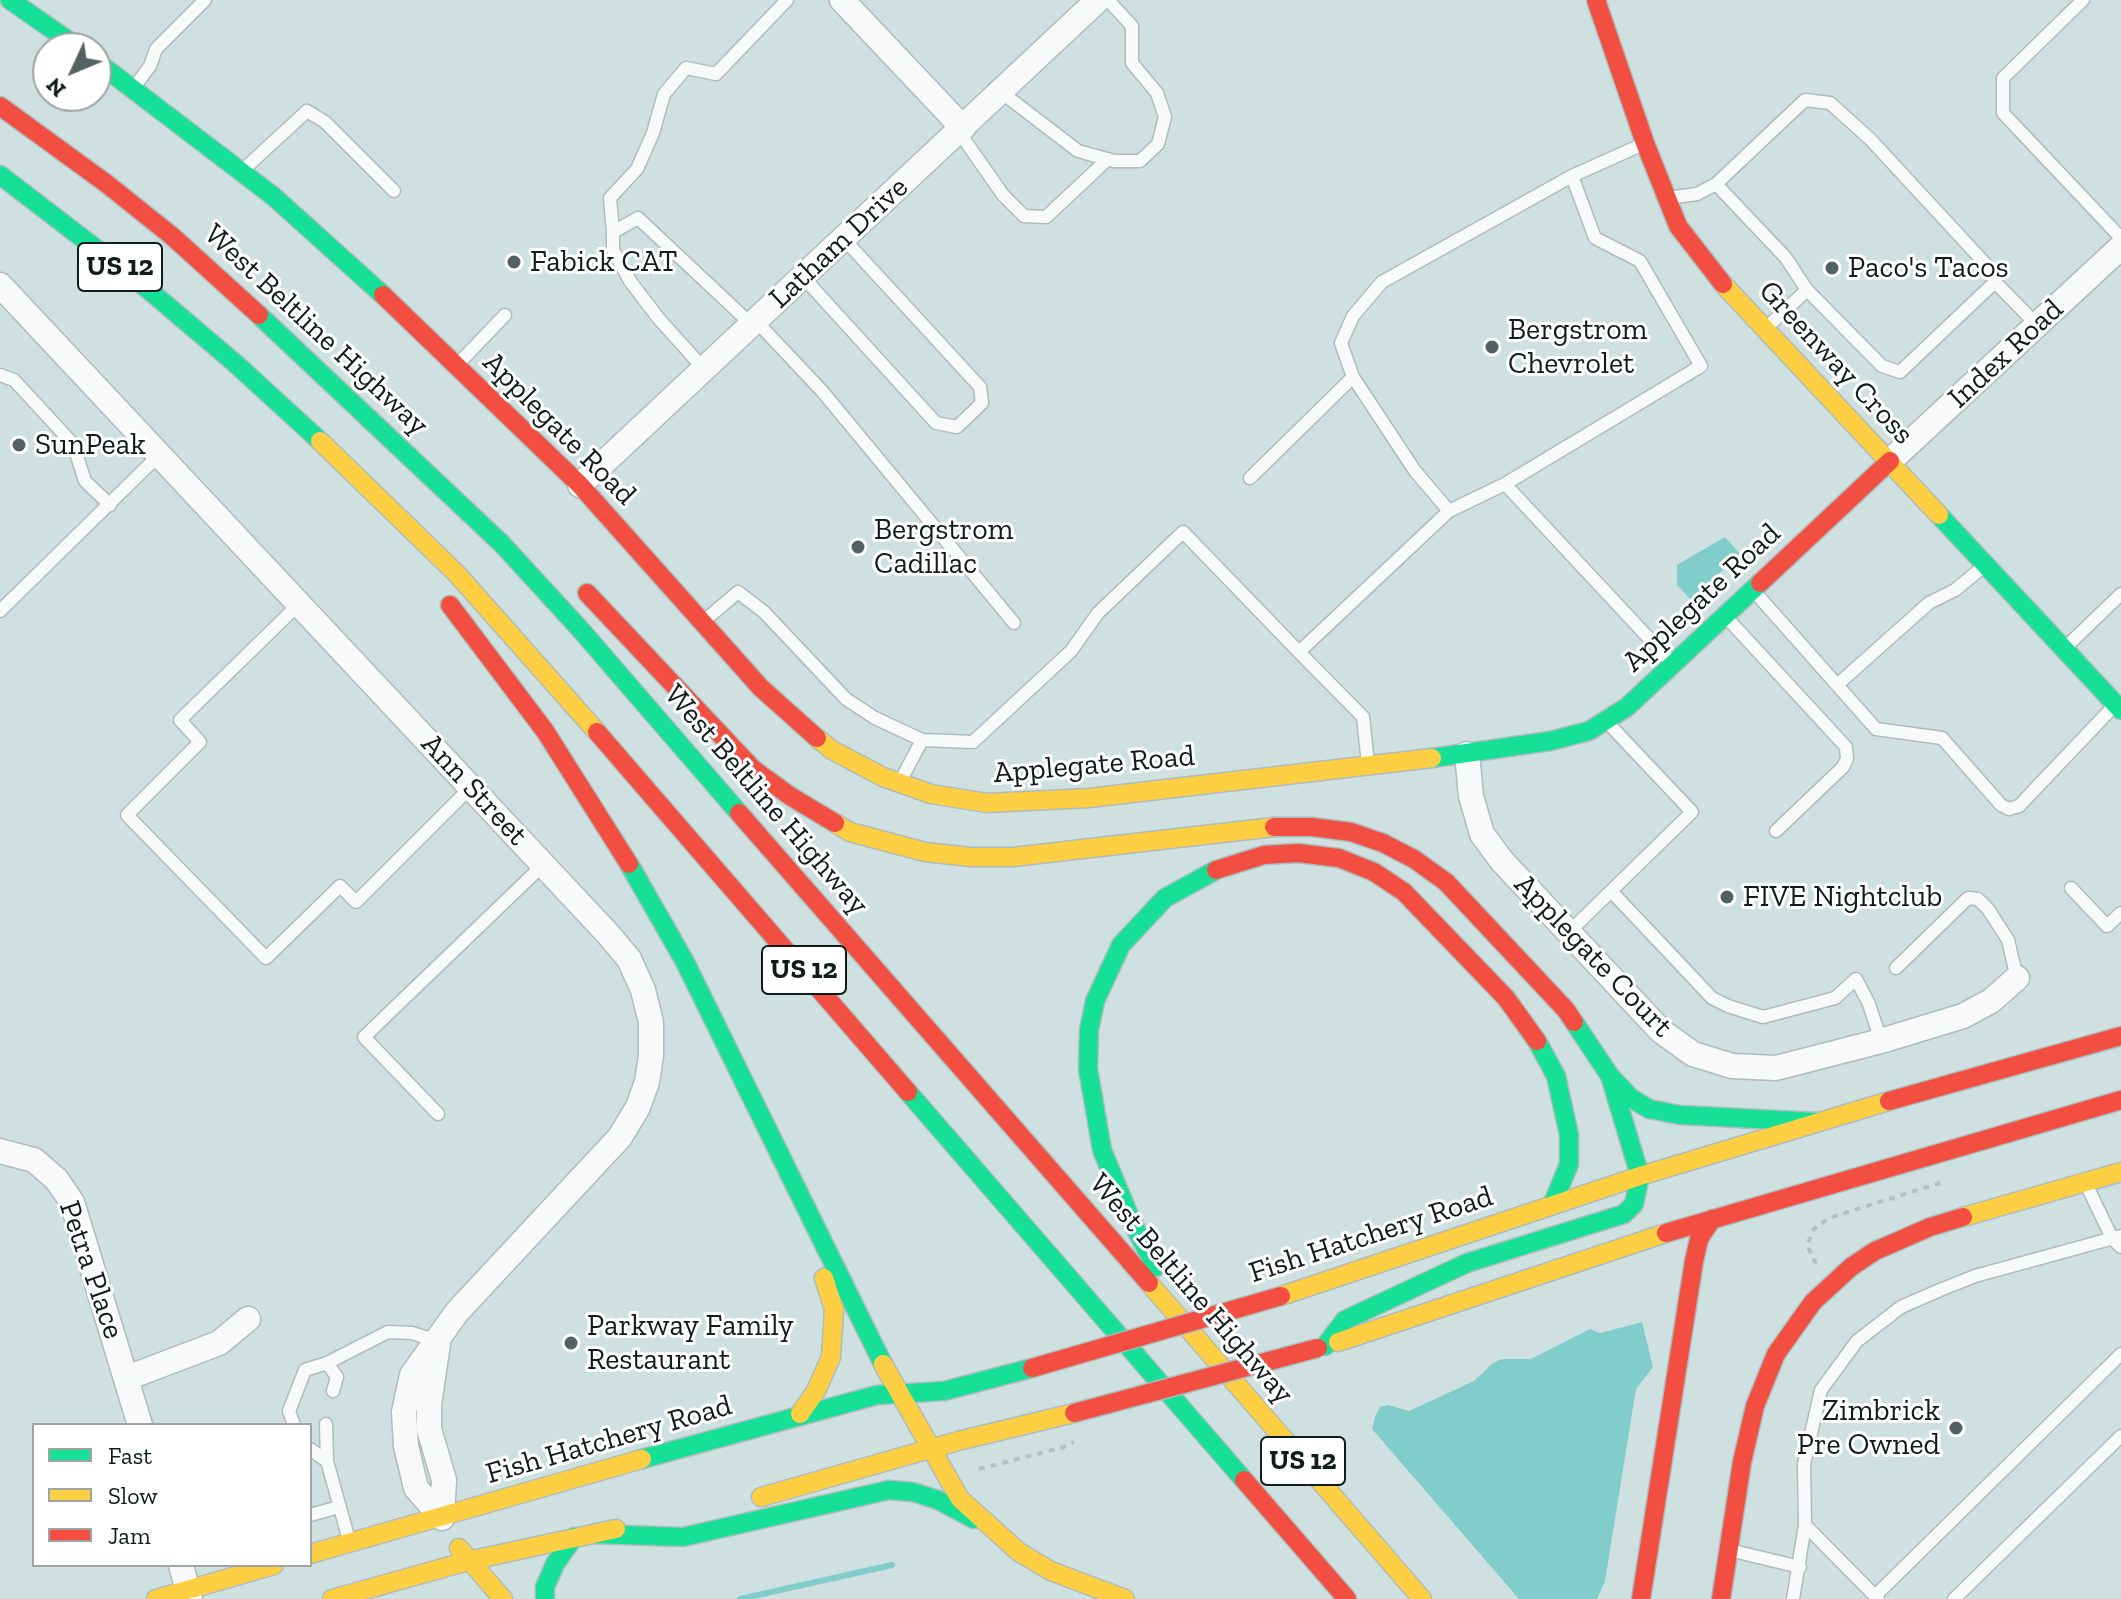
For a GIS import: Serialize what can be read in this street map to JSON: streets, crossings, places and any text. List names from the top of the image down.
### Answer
{
  "streets": {
    "main road": [
      "US 12",
      "West Beltline Highway",
      "Greenway Cross",
      "Applegate Road",
      "Fish Hatchery Road"
    ],
    "street": [
      "Latham Drive",
      "Index Road",
      "Ann Street",
      "Applegate Court",
      "Petra Place"
    ]
  },
  "crossings": [
    ["Latham Drive", "Applegate Road"],
    ["Index Road", "Greenway Cross"],
    ["Index Road", "Applegate Road"],
    ["Greenway Cross", "Applegate Road"],
    ["Applegate Road", "Applegate Court"],
    ["Ann Street", "Fish Hatchery Road"]
  ],
  "places": [
    "Fabick CAT",
    "Paco's Tacos",
    "Bergstrom Chevrolet",
    "SunPeak",
    "Bergstrom Cadillac",
    "FIVE Nightclub",
    "Parkway Family Restaurant",
    "Zimbrick Pre Owned"
  ],
  "legend": ["Fast", "Slow", "Jam"],
  "north": "bottom left"
}
